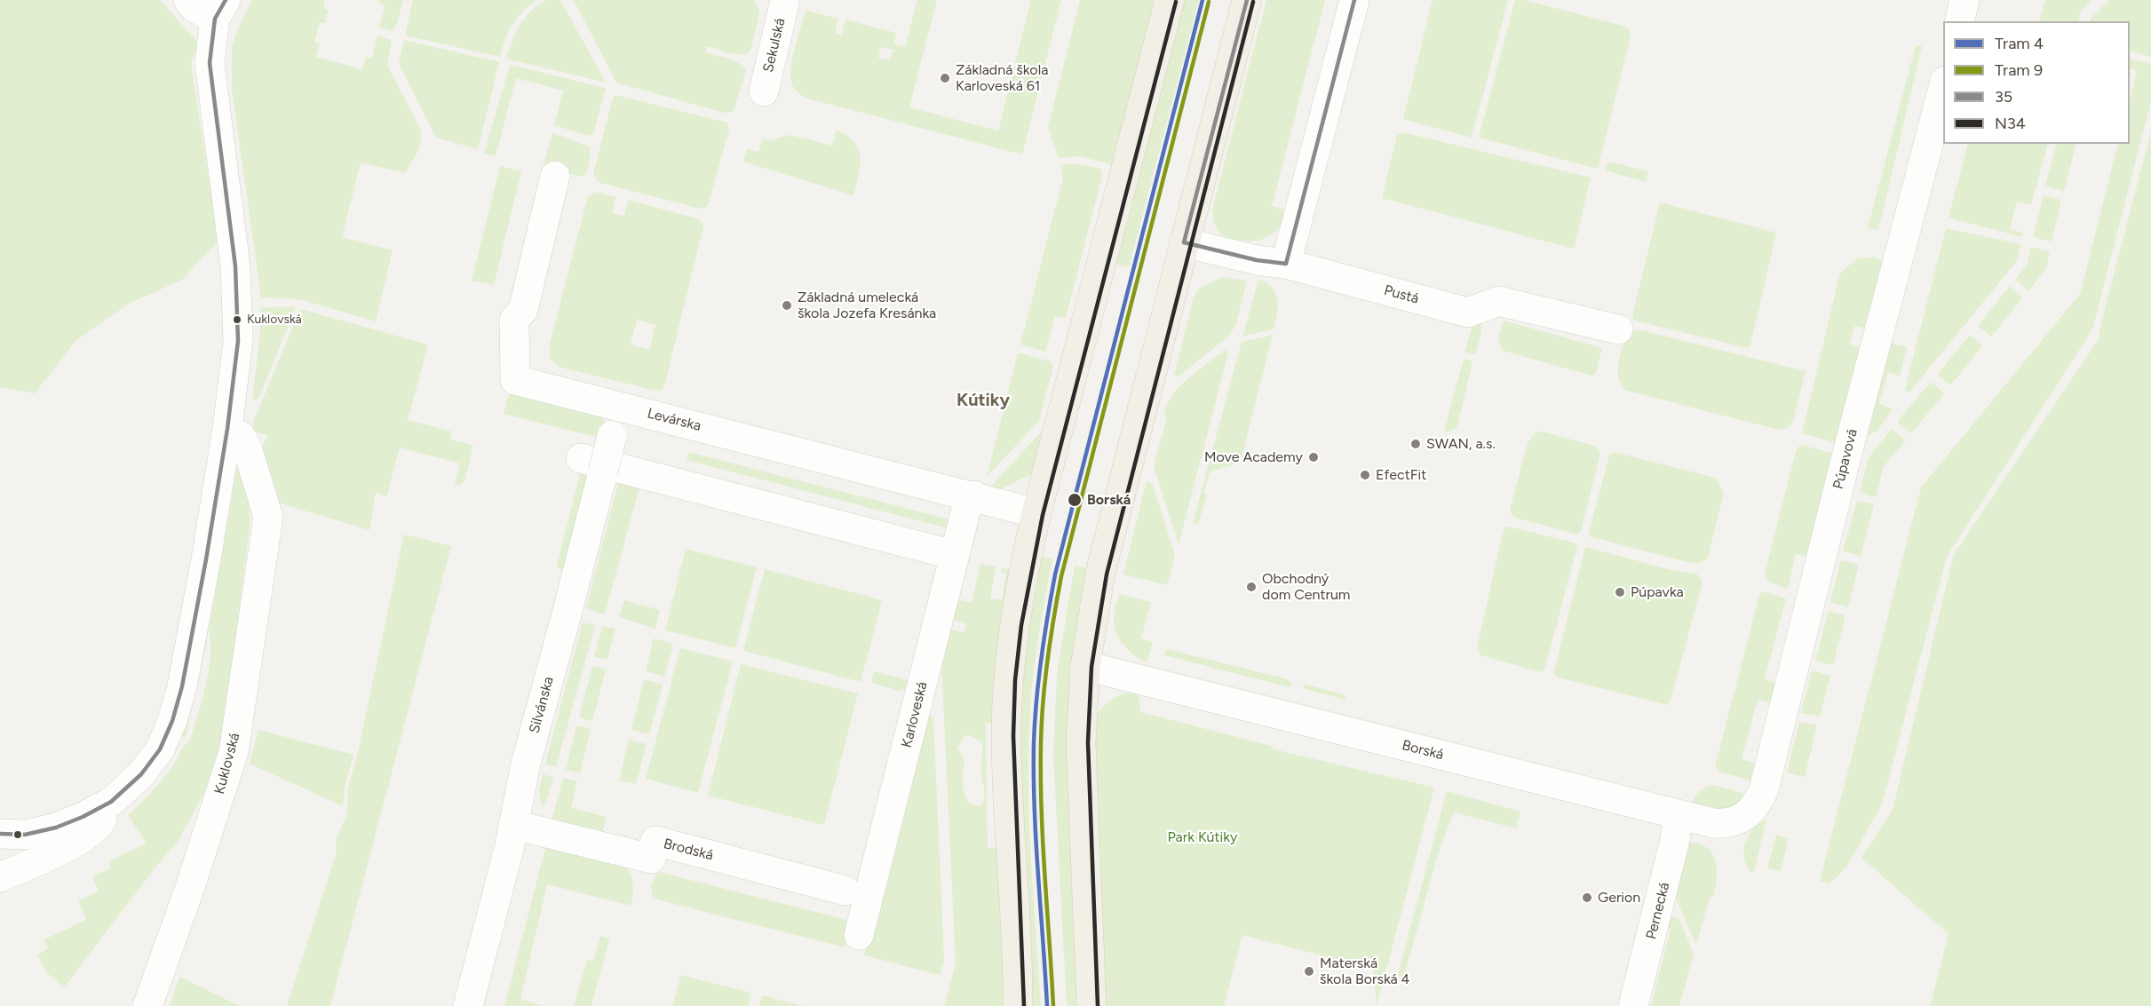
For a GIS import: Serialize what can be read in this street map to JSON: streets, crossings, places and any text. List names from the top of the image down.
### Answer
{
  "streets": {
    "street": [
      "Sekulská",
      "Pustá",
      "Levárska",
      "Púpavová",
      "Silvánska",
      "Karloveská",
      "Borská",
      "Kuklovská",
      "Brodská",
      "Pernecká"
    ]
  },
  "crossings": [
    ["Levárska", "Silvánska"],
    ["Levárska", "Karloveská"],
    ["Púpavová", "Borská"],
    ["Silvánska", "Brodská"],
    ["Borská", "Pernecká"]
  ],
  "districts": ["Kútiky"],
  "parks": ["Park Kútiky"],
  "places": [
    "Základná škola Karloveská 61",
    "Základná umelecká škola Jozefa Kresánka",
    "Kuklovská",
    "SWAN, a.s.",
    "Move Academy",
    "EfectFit",
    "Borská",
    "Obchodný dom Centrum",
    "Púpavka",
    "Gerion",
    "Materská škola Borská 4"
  ],
  "lines": [
    "tram line 4",
    "transit line 35",
    "tram line 9",
    "transit line N34"
  ],
  "legend": [
    "Tram 4",
    "Tram 9",
    "35",
    "N34"
  ]
}
